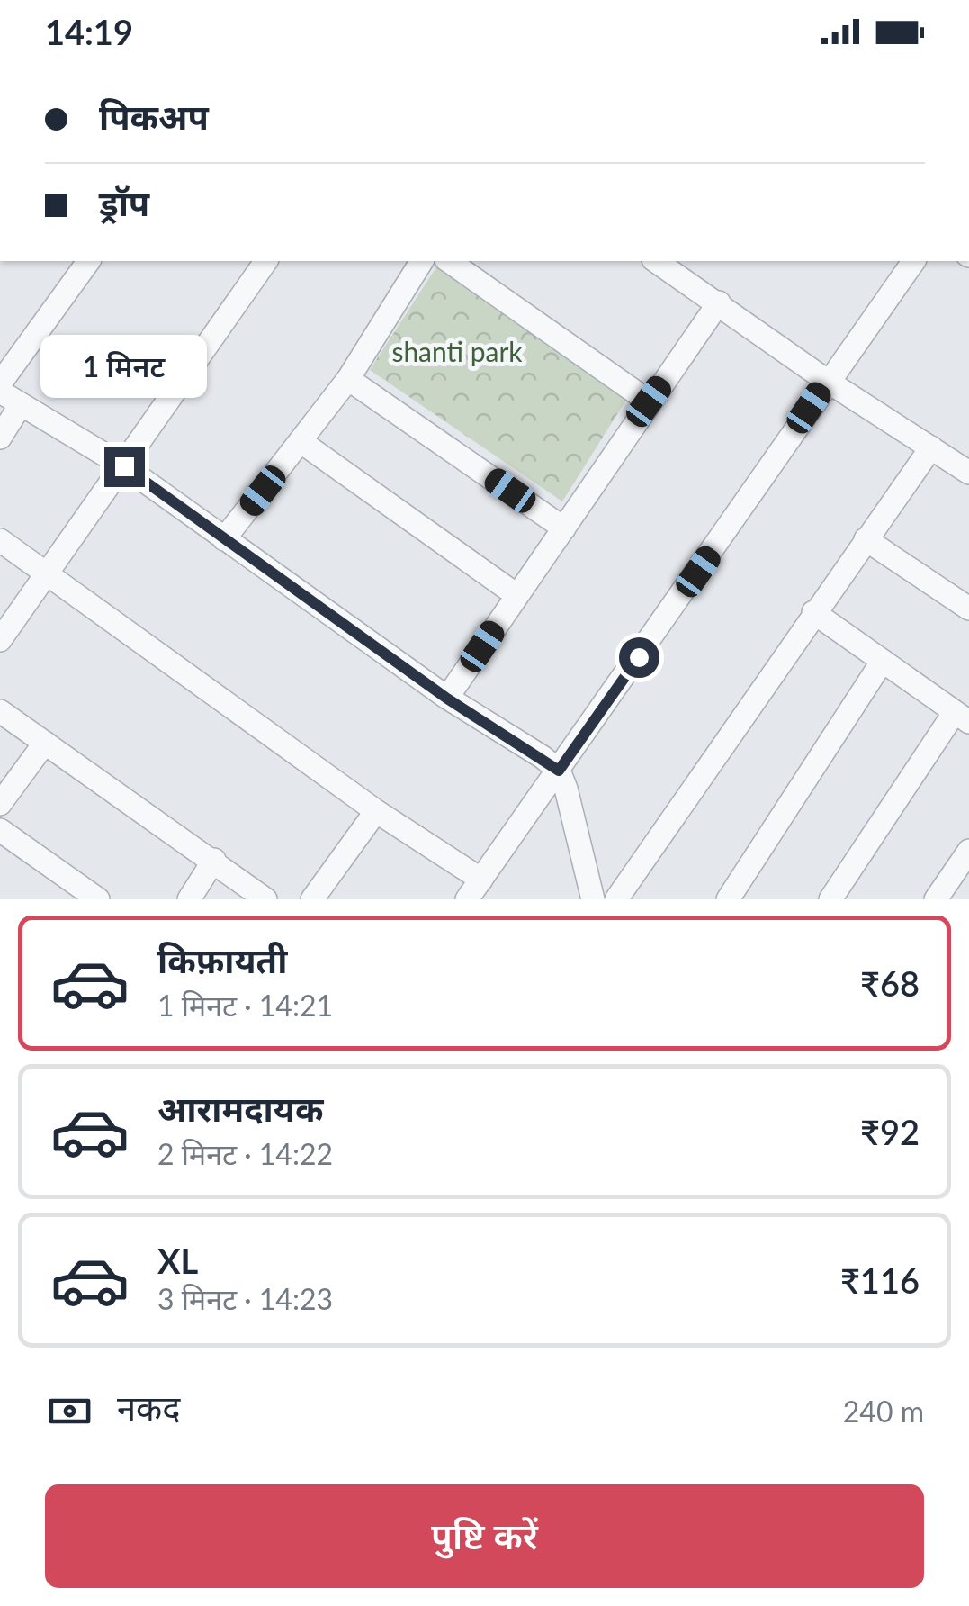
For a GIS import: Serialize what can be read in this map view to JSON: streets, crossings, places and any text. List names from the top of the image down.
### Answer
{
  "parks": ["shanti park"],
  "page": {
    "status": "14:19",
    "banner": ["पिकअप", "ड्रॉप"],
    "bubble": "1 मिनट",
    "list": [
      {
        "name": "किफ़ायती",
        "note": "1 मिनट · 14:21",
        "value": "₹68"
      },
      {
        "name": "आरामदायक",
        "note": "2 मिनट · 14:22",
        "value": "₹92"
      },
      {
        "name": "XL",
        "note": "3 मिनट · 14:23",
        "value": "₹116"
      }
    ],
    "pay": ["नकद", "240 m"],
    "buttons": "पुष्टि करें"
  }
}
